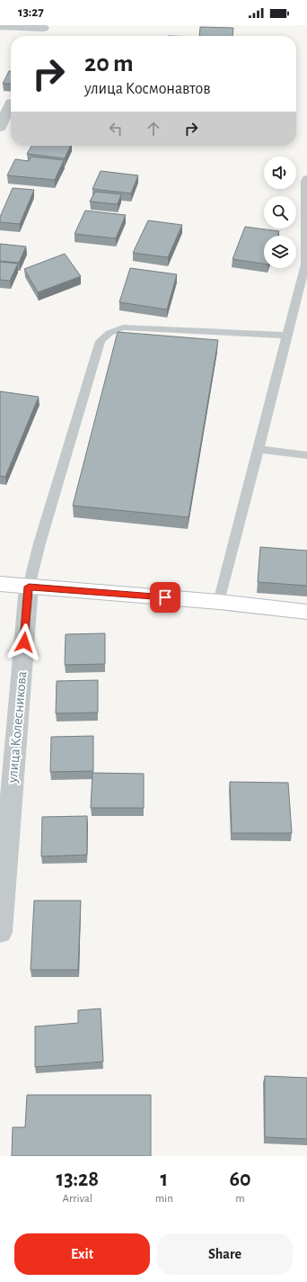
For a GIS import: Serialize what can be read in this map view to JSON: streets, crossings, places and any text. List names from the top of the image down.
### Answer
{
  "streets": {
    "street": ["улица Колесникова"]
  },
  "page": {
    "status": "13:27",
    "turn": ["20 m", "улица Космонавтов"],
    "eta": [
      "13:28",
      "Arrival",
      "1",
      "min",
      "60",
      "m"
    ],
    "buttons": ["Exit", "Share"]
  }
}
